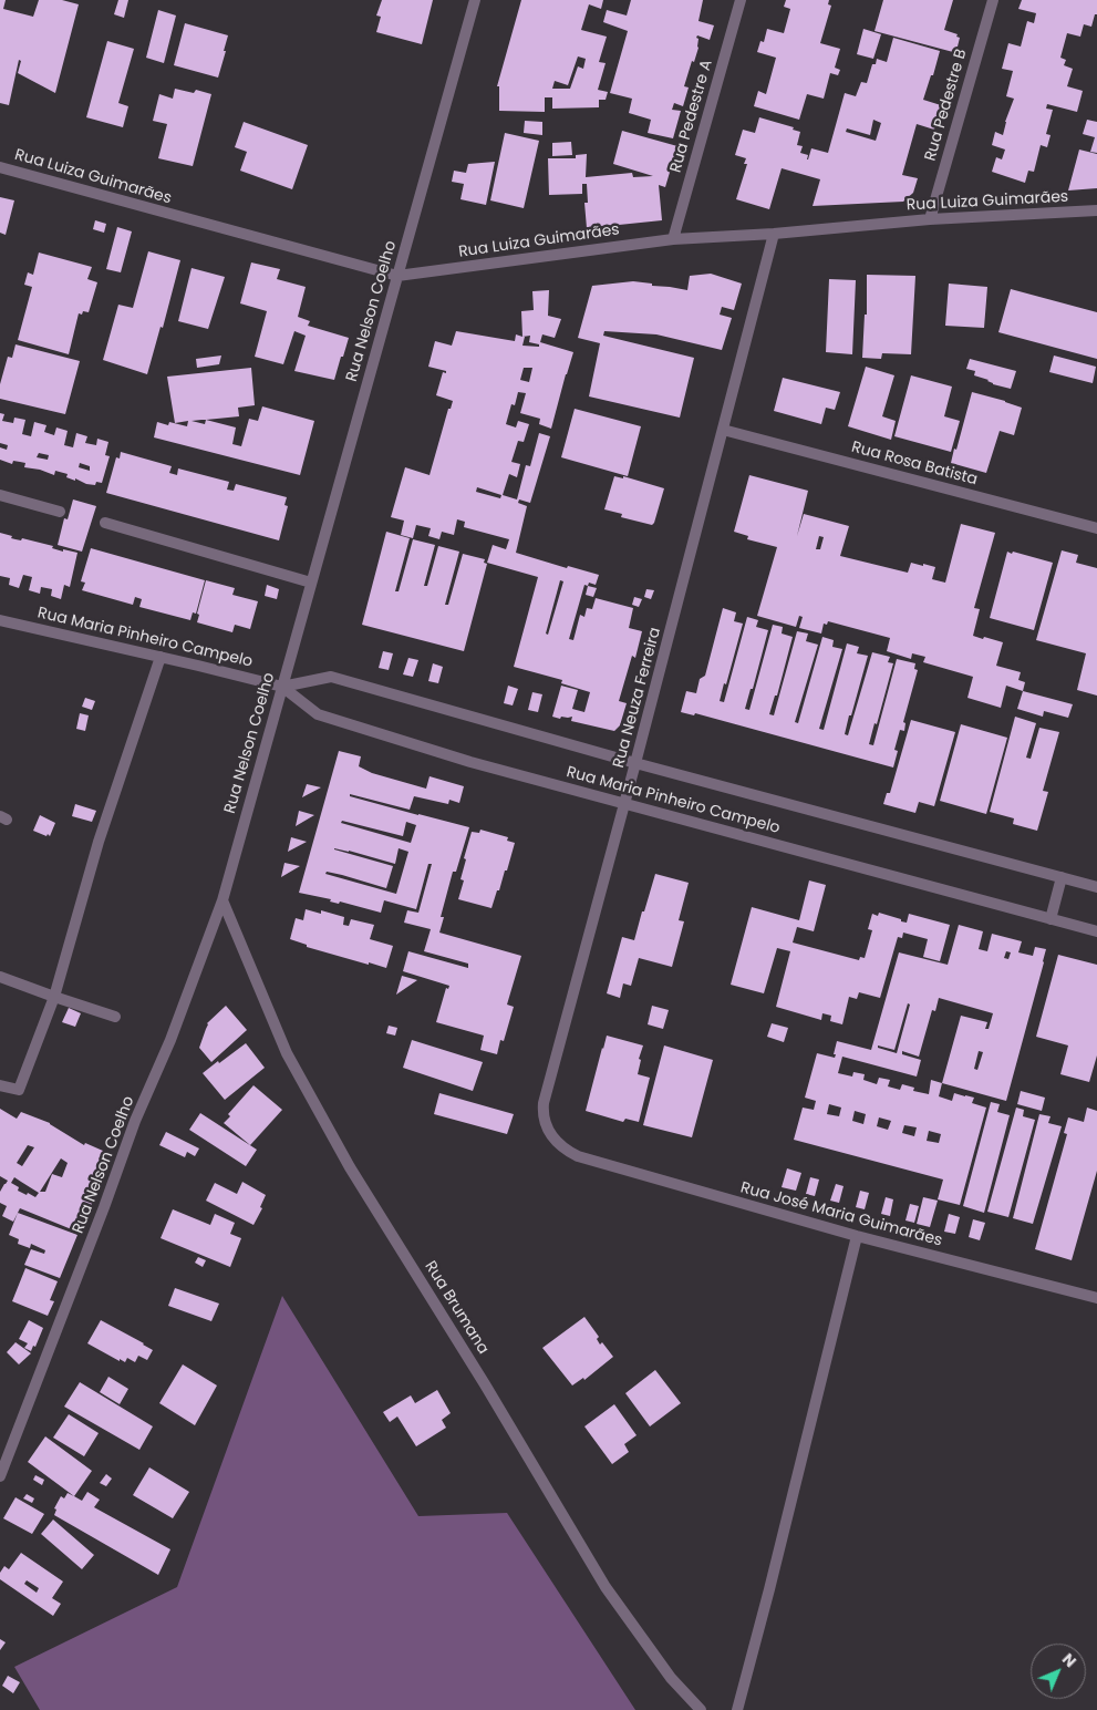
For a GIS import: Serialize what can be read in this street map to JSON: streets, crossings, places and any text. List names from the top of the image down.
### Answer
{
  "streets": {
    "street": [
      "Rua Pedestre B",
      "Rua Pedestre A",
      "Rua Luiza Guimarães",
      "Rua Nelson Coelho",
      "Rua Rosa Batista",
      "Rua Maria Pinheiro Campelo",
      "Rua Neuza Ferreira",
      "Rua José Maria Guimarães",
      "Rua Brumana"
    ]
  },
  "crossings": [
    ["Rua Pedestre B", "Rua Luiza Guimarães"],
    ["Rua Pedestre A", "Rua Luiza Guimarães"],
    ["Rua Luiza Guimarães", "Rua Nelson Coelho"],
    ["Rua Luiza Guimarães", "Rua Neuza Ferreira"],
    ["Rua Nelson Coelho", "Rua Maria Pinheiro Campelo"],
    ["Rua Nelson Coelho", "Rua Brumana"],
    ["Rua Rosa Batista", "Rua Neuza Ferreira"],
    ["Rua Maria Pinheiro Campelo", "Rua Neuza Ferreira"],
    ["Rua Neuza Ferreira", "Rua José Maria Guimarães"]
  ],
  "north": "top right"
}
